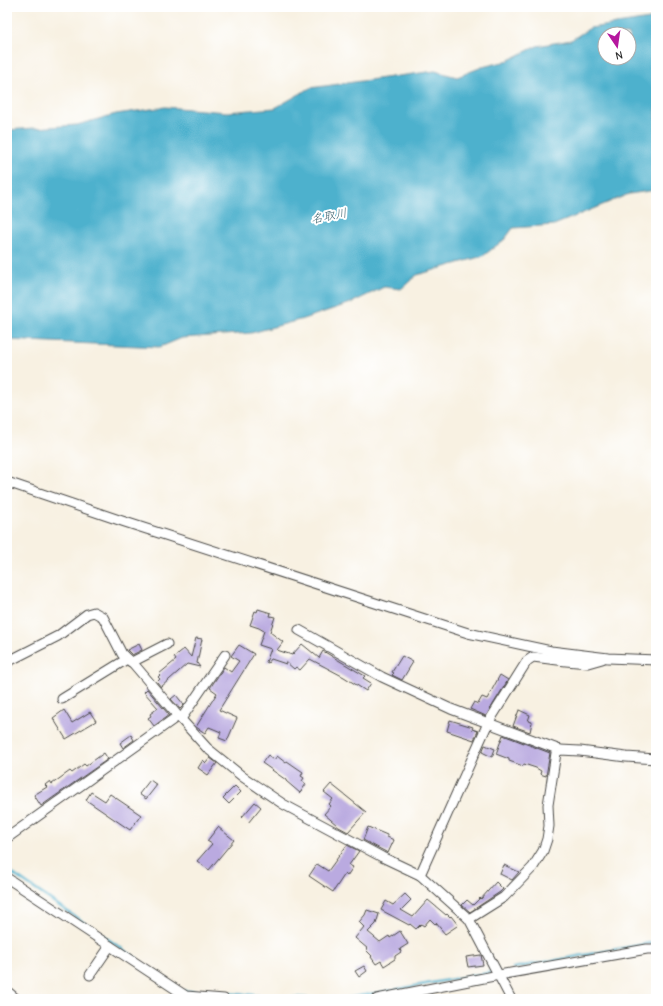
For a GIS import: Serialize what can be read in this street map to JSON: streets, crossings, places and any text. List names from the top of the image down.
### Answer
{
  "water": ["名取川"],
  "north": "bottom"
}
